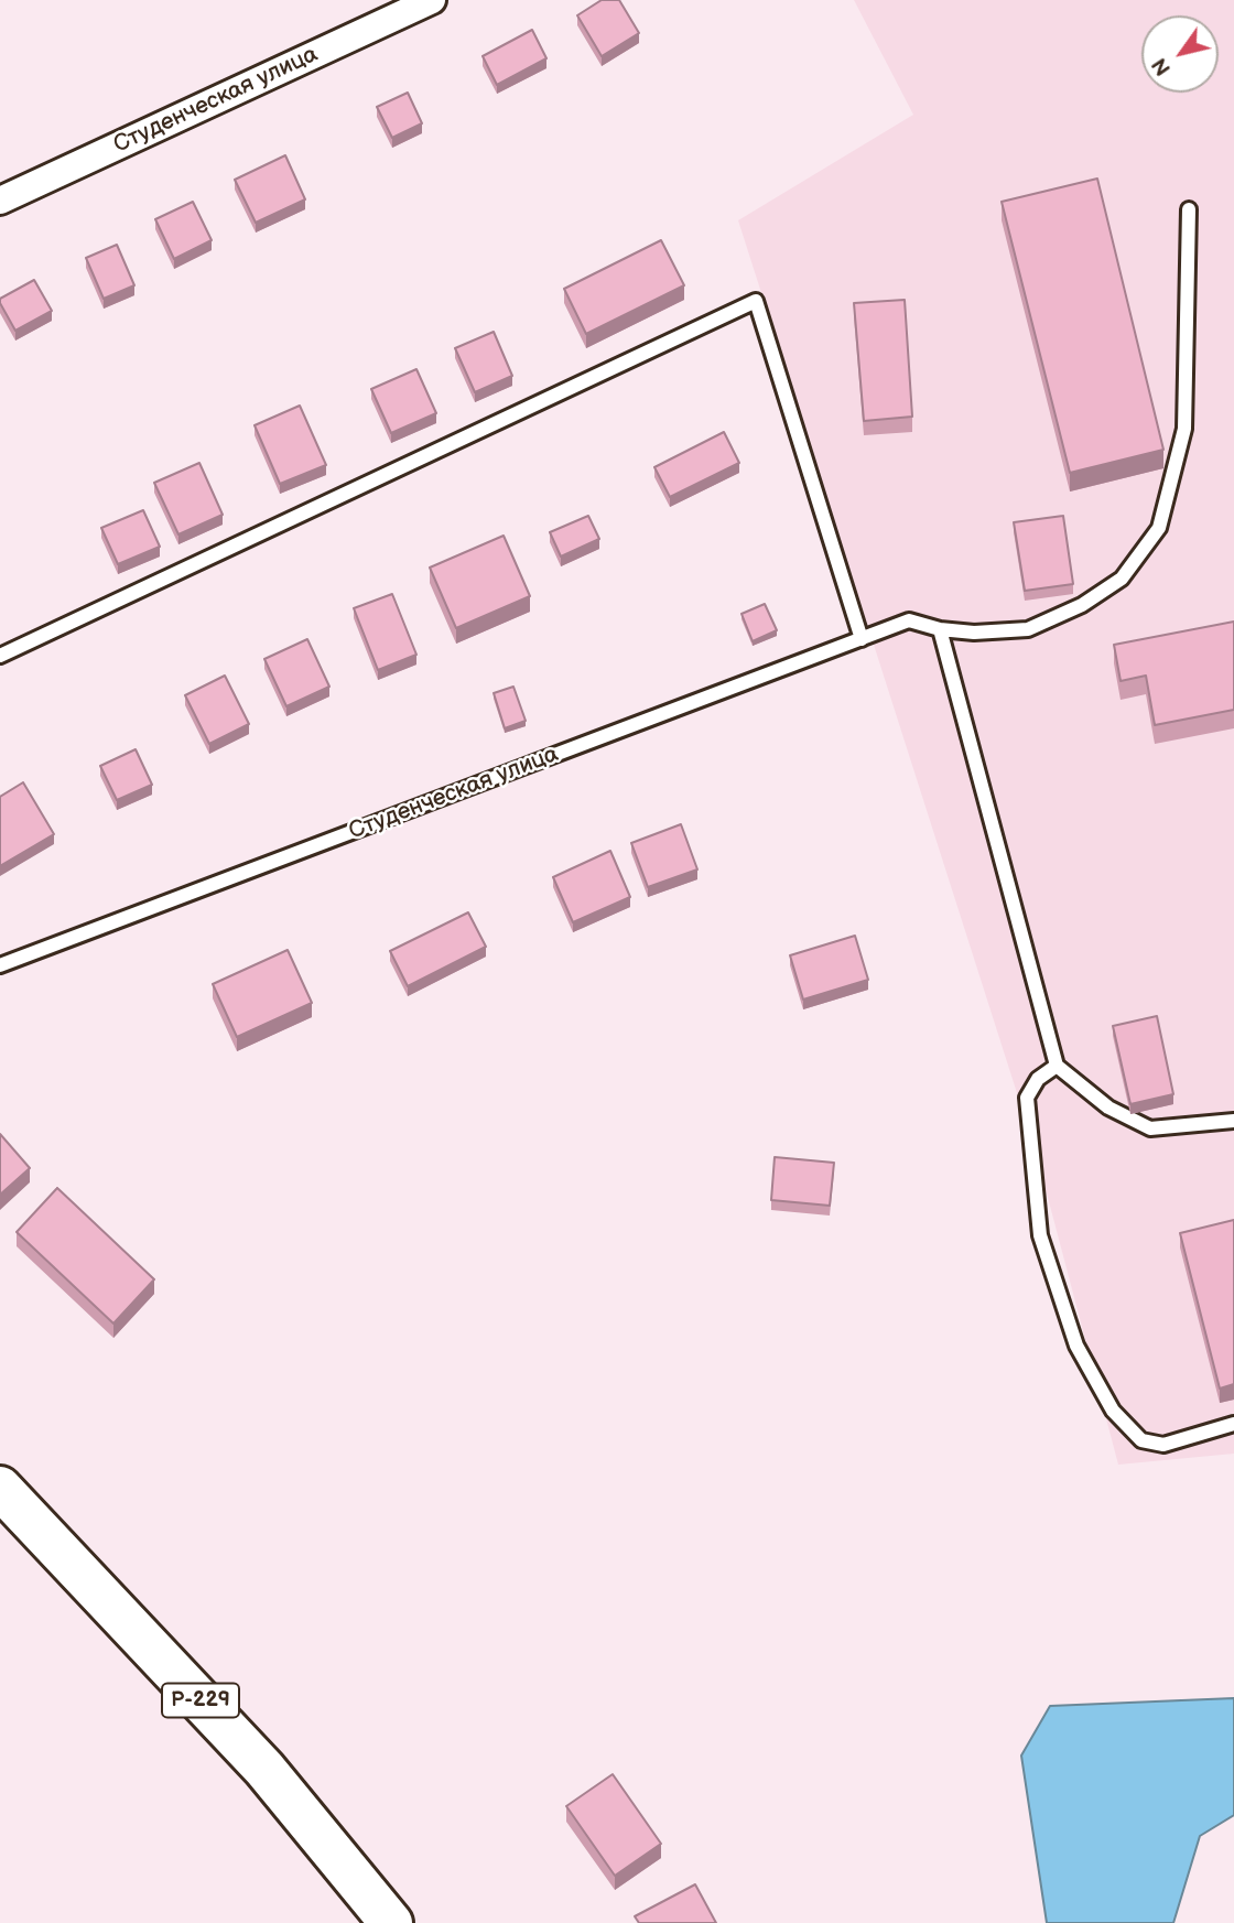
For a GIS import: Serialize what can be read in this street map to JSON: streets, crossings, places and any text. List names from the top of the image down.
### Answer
{
  "streets": {
    "main road": ["Р-229"],
    "street": ["Студенческая улица"]
  },
  "north": "bottom left"
}
